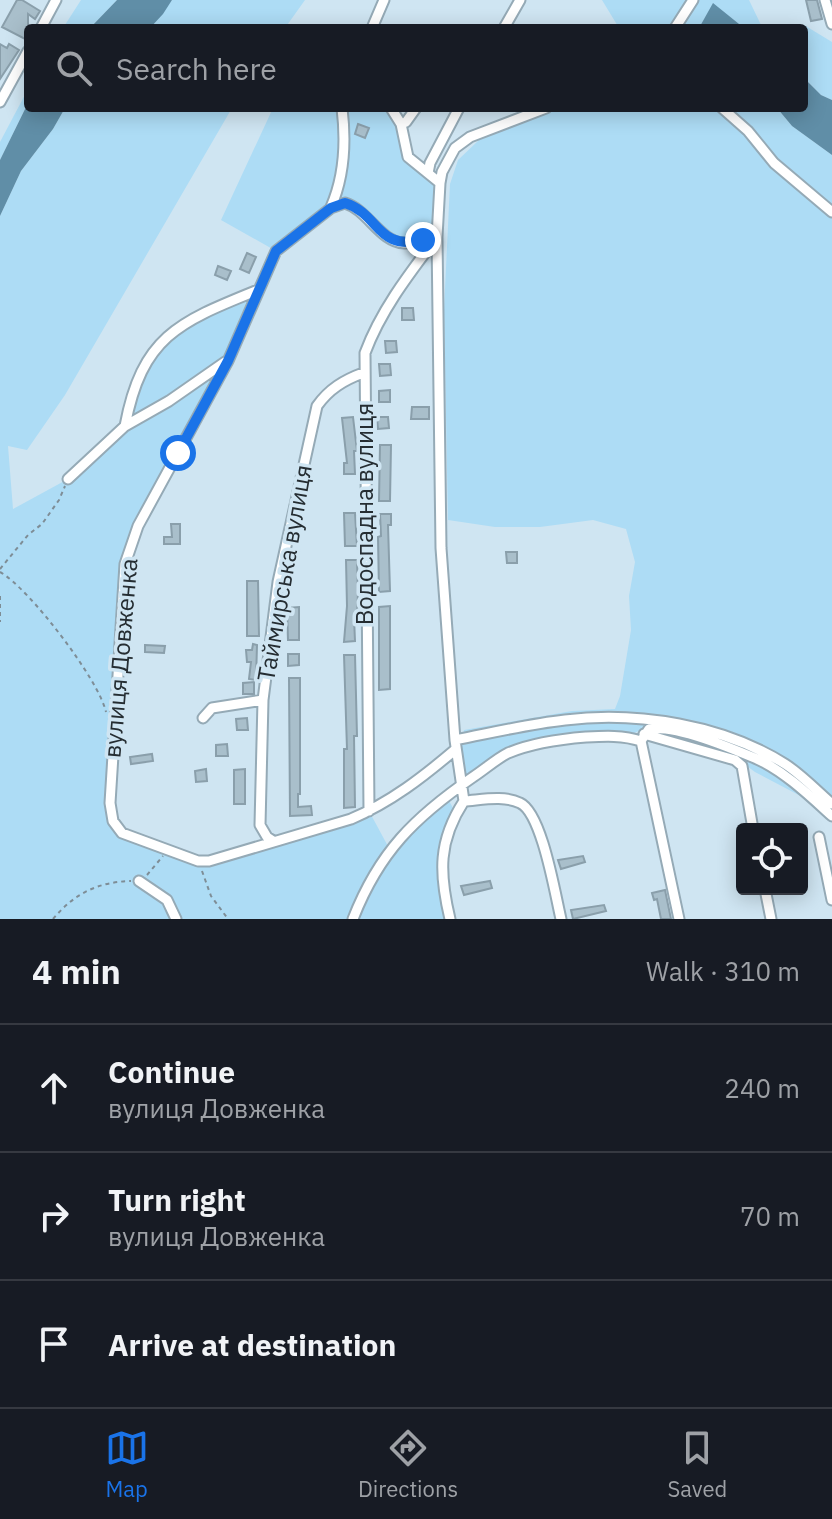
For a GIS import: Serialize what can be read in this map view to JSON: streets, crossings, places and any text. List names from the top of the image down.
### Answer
{
  "streets": {
    "street": ["Водоспадна вулиця", "Таймирська вулиця", "вулиця Довженка"]
  },
  "crossings": [
    ["Водоспадна вулиця", "Таймирська вулиця"]
  ],
  "page": {
    "search": "Search here",
    "heading": ["4 min", "Walk · 310 m"],
    "list": [
      ["Continue", "вулиця Довженка", "240 m"],
      ["Turn right", "вулиця Довженка", "70 m"],
      "Arrive at destination"
    ],
    "nav": ["Map", "Directions", "Saved"]
  }
}
